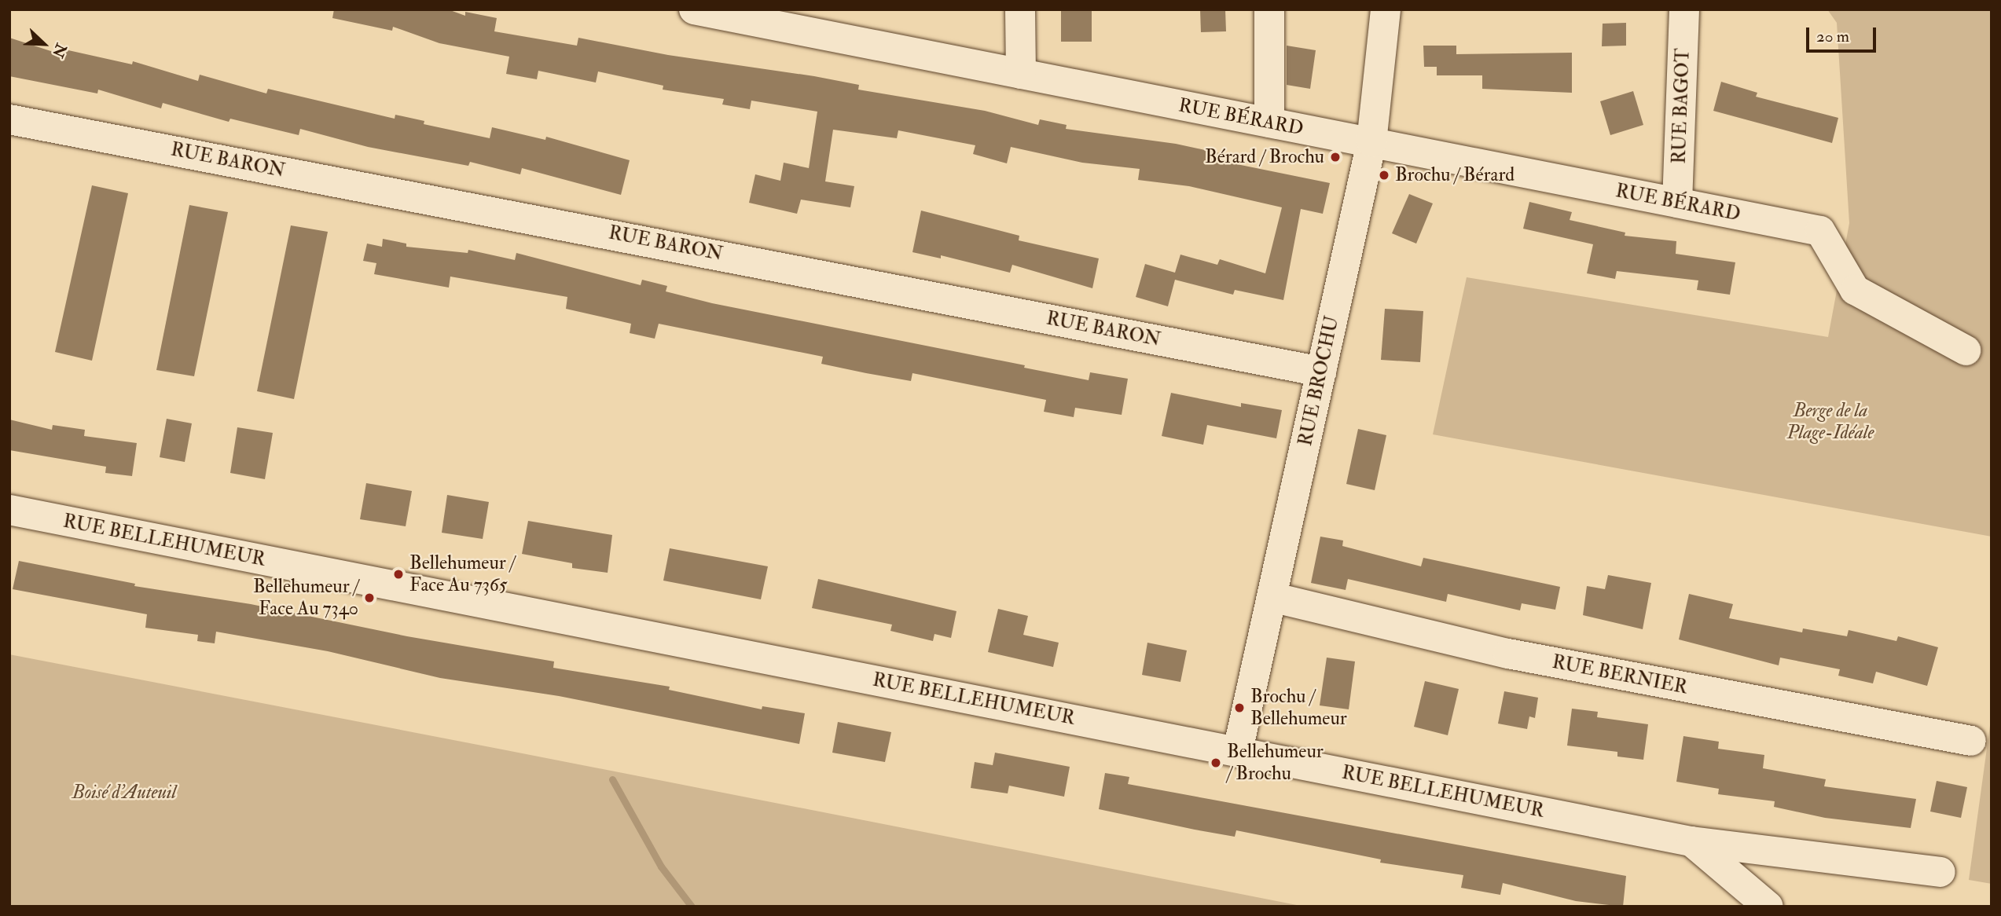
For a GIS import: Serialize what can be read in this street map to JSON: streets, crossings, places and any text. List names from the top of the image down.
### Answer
{
  "streets": {
    "street": [
      "RUE BAGOT",
      "RUE BÉRARD",
      "RUE BARON",
      "RUE BROCHU",
      "RUE BELLEHUMEUR",
      "RUE BERNIER"
    ]
  },
  "crossings": [
    ["RUE BAGOT", "RUE BÉRARD"],
    ["RUE BÉRARD", "RUE BROCHU"],
    ["RUE BARON", "RUE BROCHU"],
    ["RUE BROCHU", "RUE BELLEHUMEUR"],
    ["RUE BROCHU", "RUE BERNIER"]
  ],
  "parks": ["Berge de la Plage-Idéale", "Boisé d'Auteuil"],
  "places": [
    "Bérard / Brochu",
    "Brochu / Bérard",
    "Bellehumeur / Face Au 7365",
    "Bellehumeur / Face Au 7340",
    "Brochu / Bellehumeur",
    "Bellehumeur / Brochu"
  ],
  "scale_bar": "20 m",
  "north": "bottom right"
}
